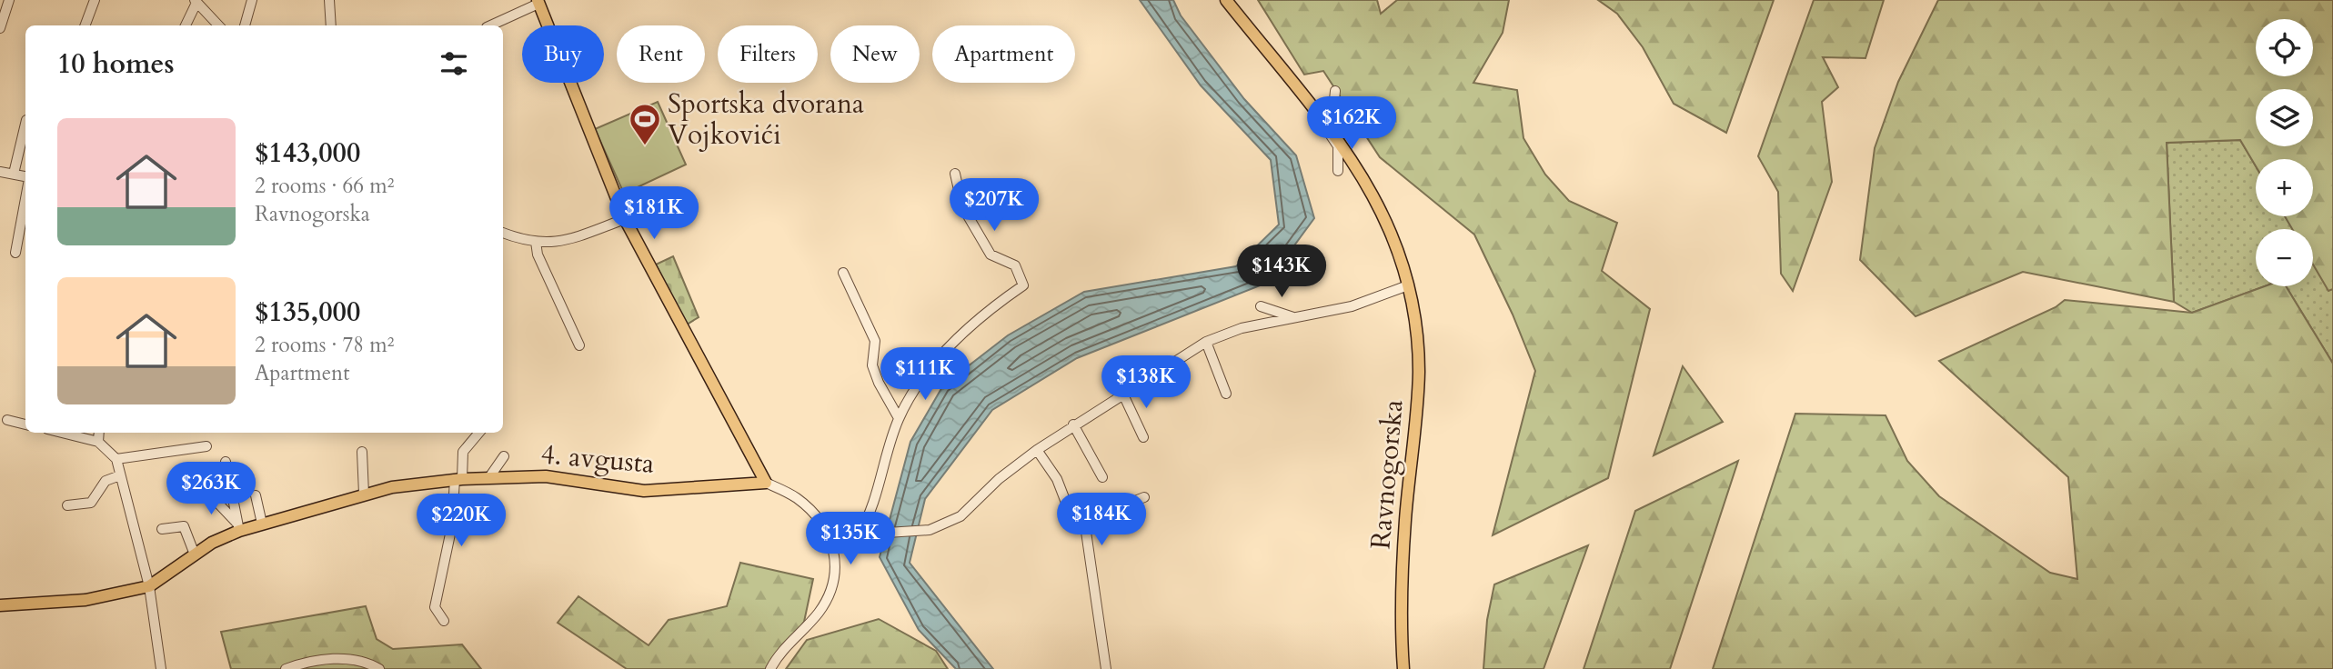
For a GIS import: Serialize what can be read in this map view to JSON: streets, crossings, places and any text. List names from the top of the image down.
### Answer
{
  "streets": {
    "main road": ["4. avgusta", "Ravnogorska"]
  },
  "places": {
    "sports": ["Sportska dvorana Vojkovići"]
  },
  "page": {
    "map_buttons": ["+", "−"],
    "chip": [
      "Buy",
      "Rent",
      "Filters",
      "New",
      "Apartment"
    ],
    "heading": "10 homes",
    "price": [
      "$162K",
      "$207K",
      "$181K",
      "$143K",
      "$111K",
      "$138K",
      "$263K",
      "$184K",
      "$220K",
      "$135K"
    ],
    "list": [
      {
        "name": "$143,000",
        "note": "2 rooms · 66 m² · Ravnogorska"
      },
      {
        "name": "$135,000",
        "note": "2 rooms · 78 m² · Apartment"
      }
    ]
  }
}
